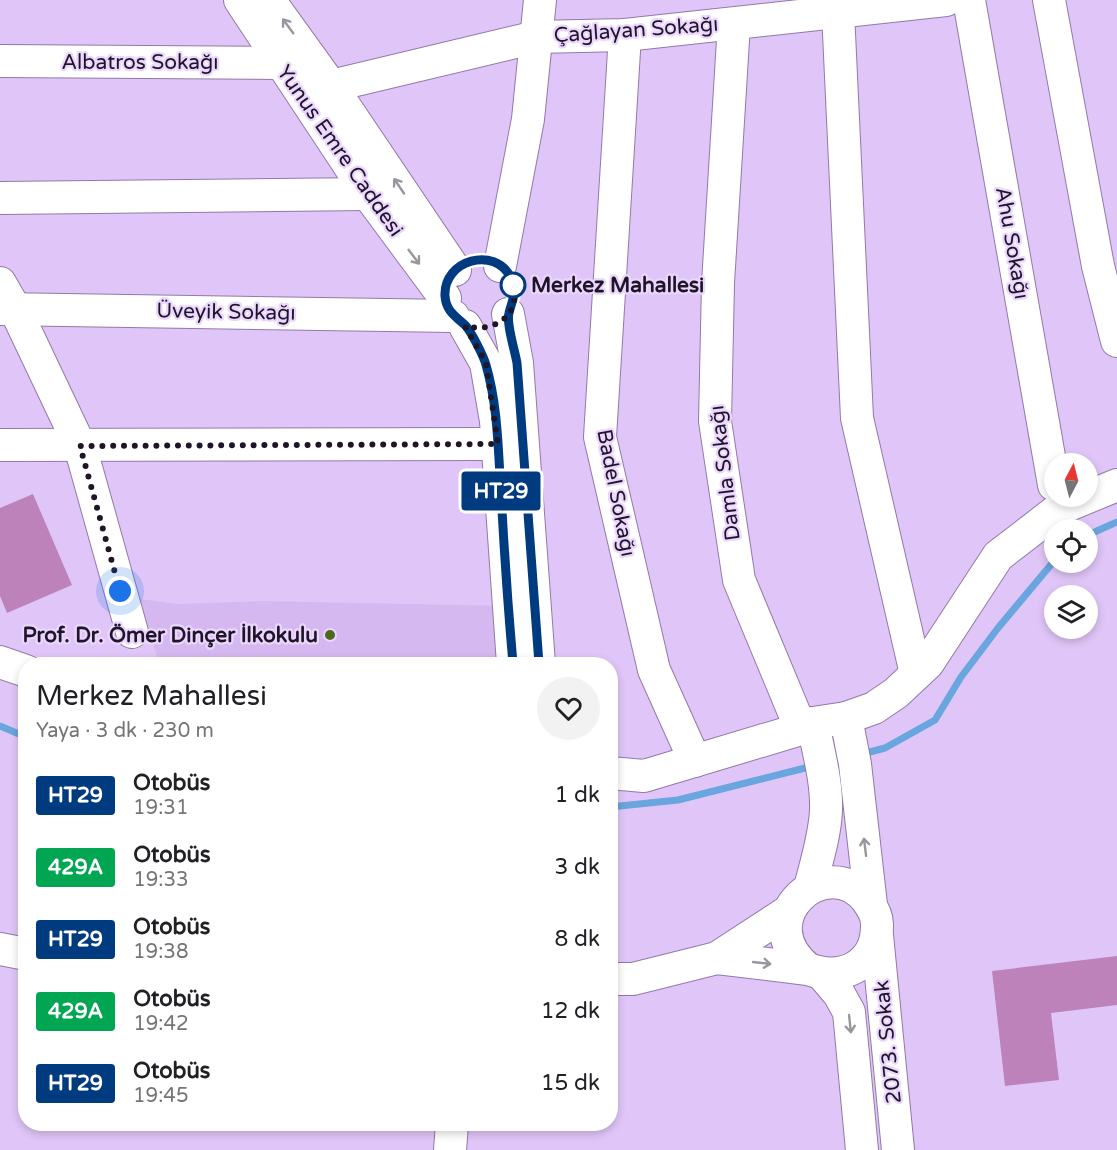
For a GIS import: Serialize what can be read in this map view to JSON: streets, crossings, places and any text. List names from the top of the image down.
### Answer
{
  "streets": {
    "street": [
      "Çağlayan Sokağı",
      "Albatros Sokağı",
      "Yunus Emre Caddesi",
      "Ahu Sokağı",
      "Üveyik Sokağı",
      "Damla Sokağı",
      "Badel Sokağı",
      "2073. Sokak"
    ]
  },
  "crossings": [
    ["Çağlayan Sokağı", "Yunus Emre Caddesi"],
    ["Çağlayan Sokağı", "Damla Sokağı"],
    ["Çağlayan Sokağı", "Badel Sokağı"],
    ["Albatros Sokağı", "Yunus Emre Caddesi"],
    ["Yunus Emre Caddesi", "Üveyik Sokağı"]
  ],
  "places": ["Merkez Mahallesi", "Prof. Dr. Ömer Dinçer İlkokulu"],
  "lines": ["bus line HT29"],
  "north": "top",
  "page": {
    "on_map": "HT29",
    "heading": ["Merkez Mahallesi", "Yaya · 3 dk · 230 m"],
    "list": [
      {
        "mark": "HT29",
        "name": "Otobüs",
        "note": "19:31",
        "value": "1 dk"
      },
      {
        "mark": "429A",
        "name": "Otobüs",
        "note": "19:33",
        "value": "3 dk"
      },
      {
        "mark": "HT29",
        "name": "Otobüs",
        "note": "19:38",
        "value": "8 dk"
      },
      {
        "mark": "429A",
        "name": "Otobüs",
        "note": "19:42",
        "value": "12 dk"
      },
      {
        "mark": "HT29",
        "name": "Otobüs",
        "note": "19:45",
        "value": "15 dk"
      }
    ]
  }
}
